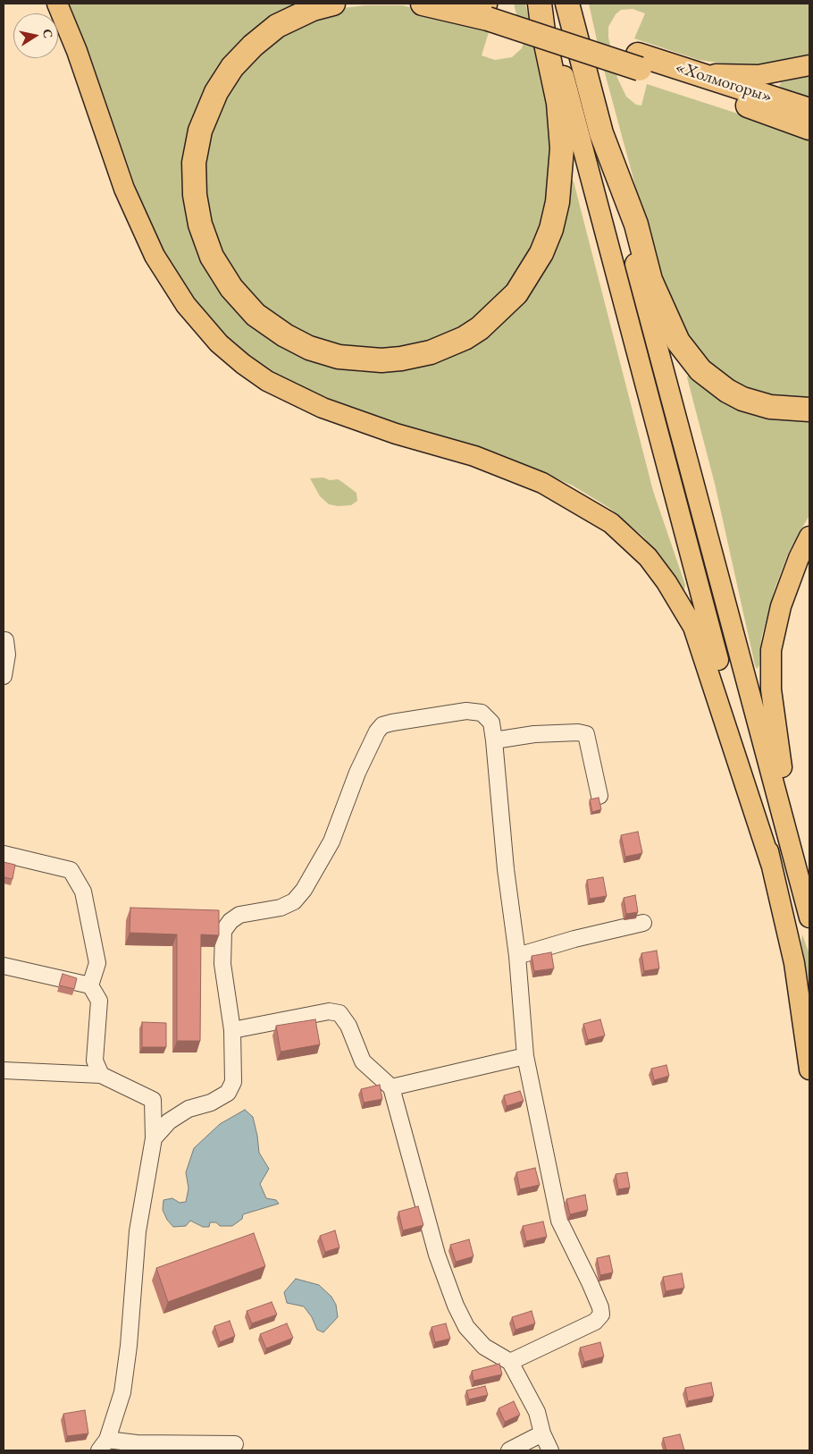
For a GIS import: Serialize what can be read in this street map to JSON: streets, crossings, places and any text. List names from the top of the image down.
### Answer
{
  "streets": {
    "highway": ["«Холмогоры»"]
  },
  "north": "right"
}
